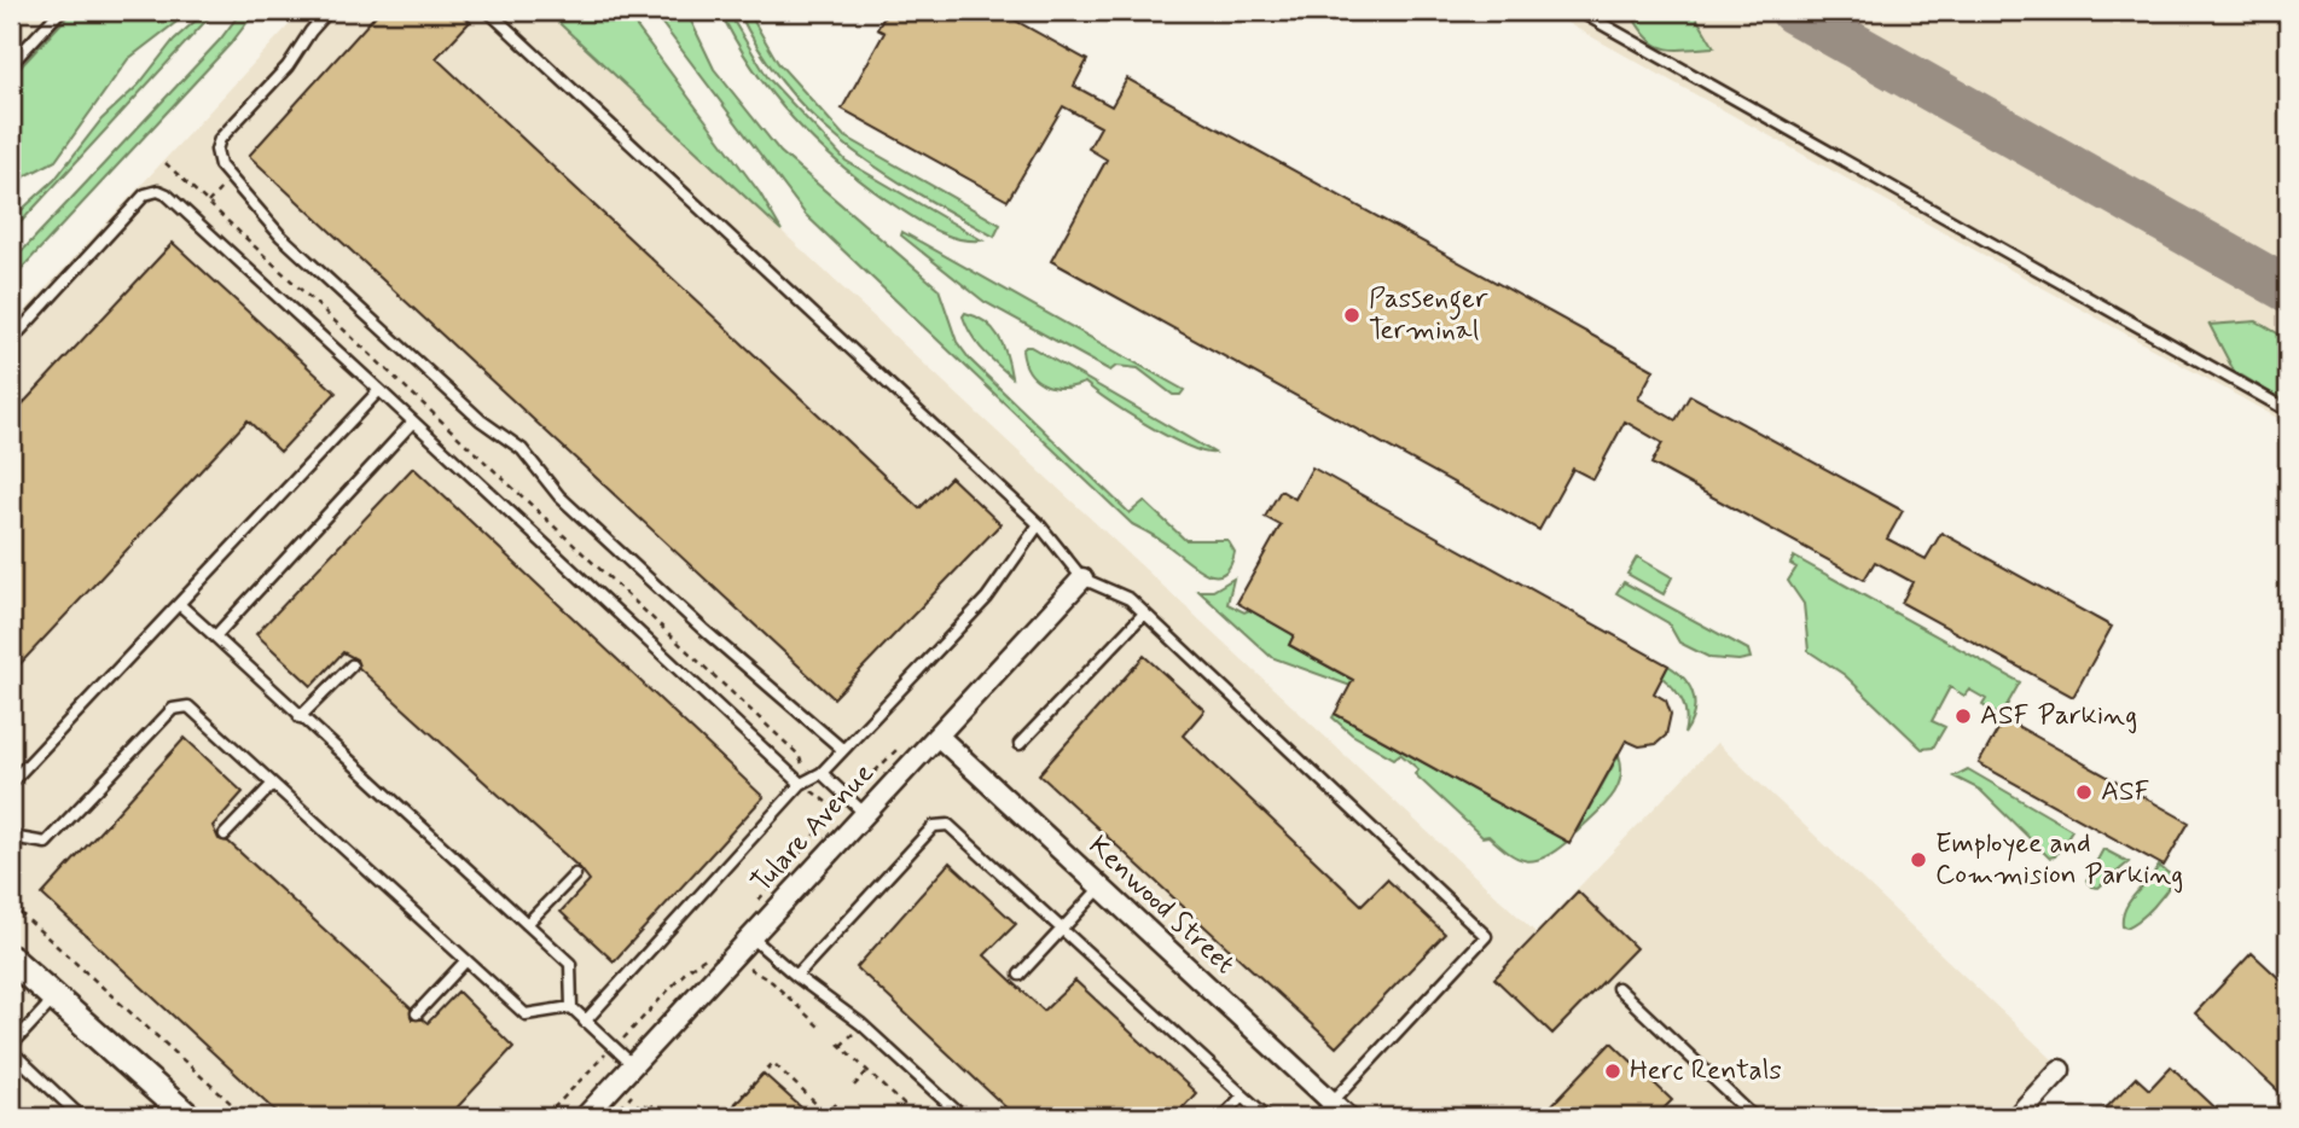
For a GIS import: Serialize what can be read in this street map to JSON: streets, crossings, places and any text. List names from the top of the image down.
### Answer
{
  "streets": {
    "street": ["Tulare Avenue", "Kenwood Street"]
  },
  "crossings": [
    ["Tulare Avenue", "Kenwood Street"]
  ],
  "places": [
    "Passenger Terminal",
    "ASF Parking",
    "ASF",
    "Employee and Commision Parking",
    "Herc Rentals"
  ]
}
